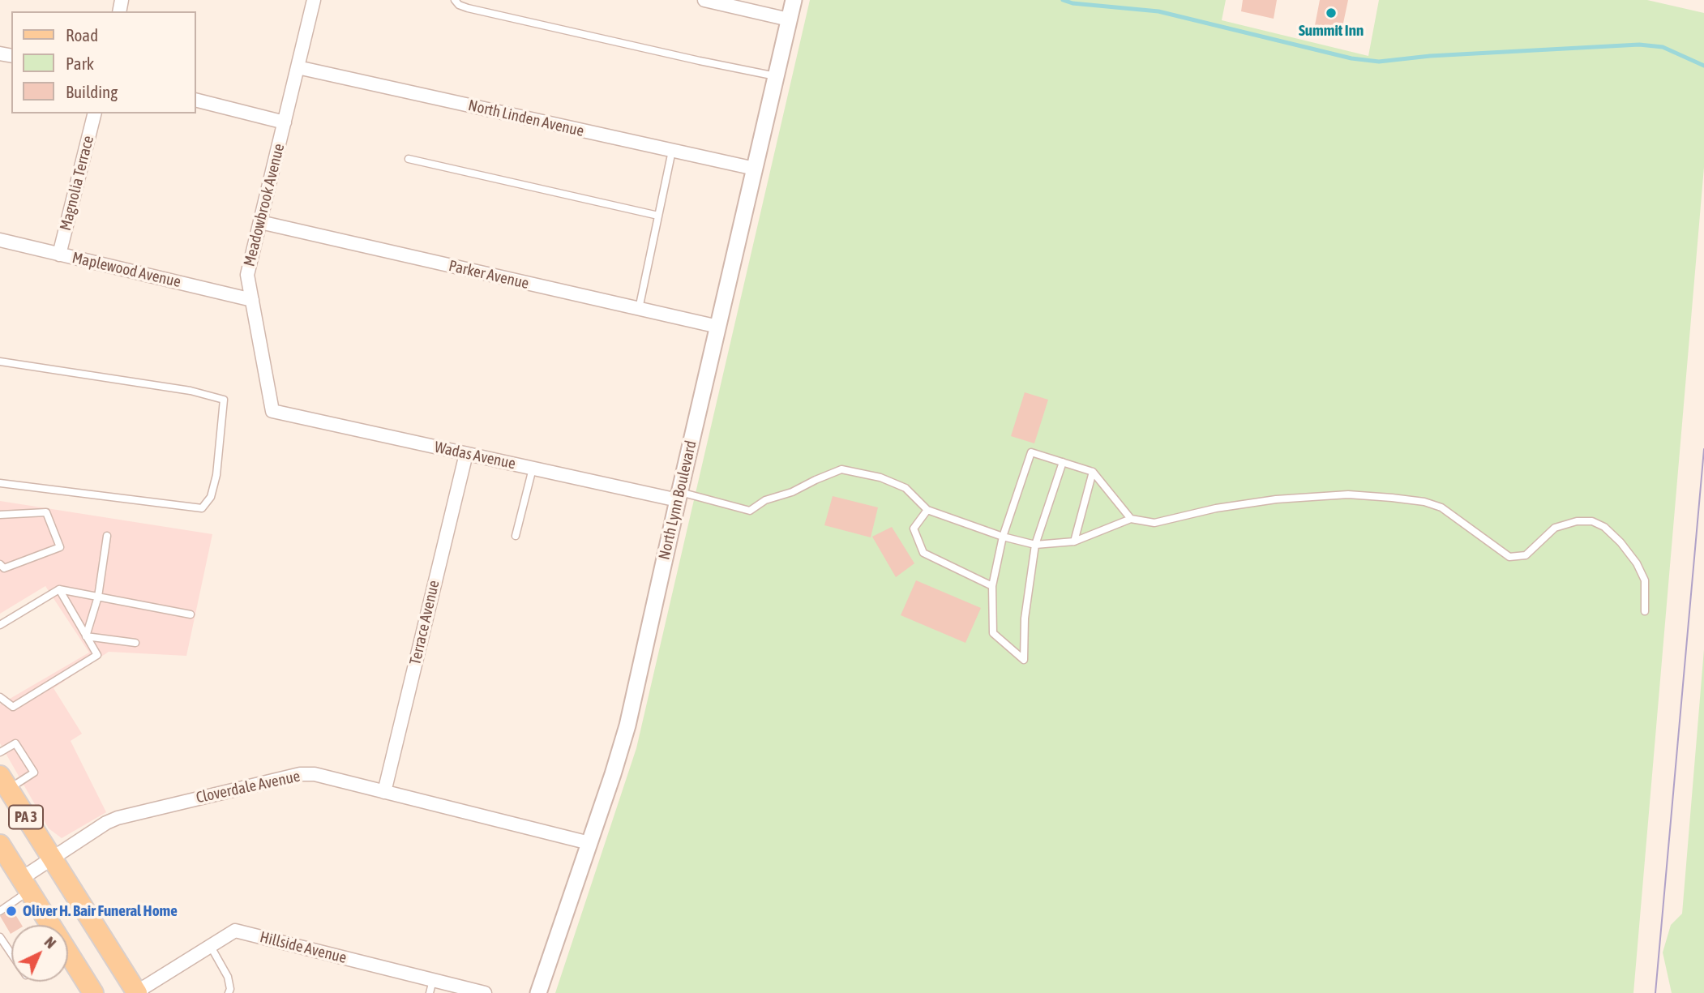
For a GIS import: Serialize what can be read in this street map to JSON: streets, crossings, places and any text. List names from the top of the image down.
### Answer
{
  "streets": {
    "main road": ["PA 3"],
    "street": [
      "North Linden Avenue",
      "Magnolia Terrace",
      "Meadowbrook Avenue",
      "Maplewood Avenue",
      "Parker Avenue",
      "Wadas Avenue",
      "North Lynn Boulevard",
      "Terrace Avenue",
      "Cloverdale Avenue",
      "Hillside Avenue"
    ]
  },
  "crossings": [
    ["North Linden Avenue", "Meadowbrook Avenue"],
    ["North Linden Avenue", "North Lynn Boulevard"],
    ["Magnolia Terrace", "Maplewood Avenue"],
    ["Meadowbrook Avenue", "Maplewood Avenue"],
    ["Meadowbrook Avenue", "Parker Avenue"],
    ["Meadowbrook Avenue", "Wadas Avenue"],
    ["Parker Avenue", "North Lynn Boulevard"],
    ["Wadas Avenue", "North Lynn Boulevard"],
    ["Wadas Avenue", "Terrace Avenue"],
    ["North Lynn Boulevard", "Cloverdale Avenue"],
    ["Terrace Avenue", "Cloverdale Avenue"],
    ["Cloverdale Avenue", "PA 3"],
    ["PA 3", "Hillside Avenue"]
  ],
  "places": ["Summit Inn", "Oliver H. Bair Funeral Home"],
  "legend": ["Road", "Park", "Building"],
  "north": "top right"
}
